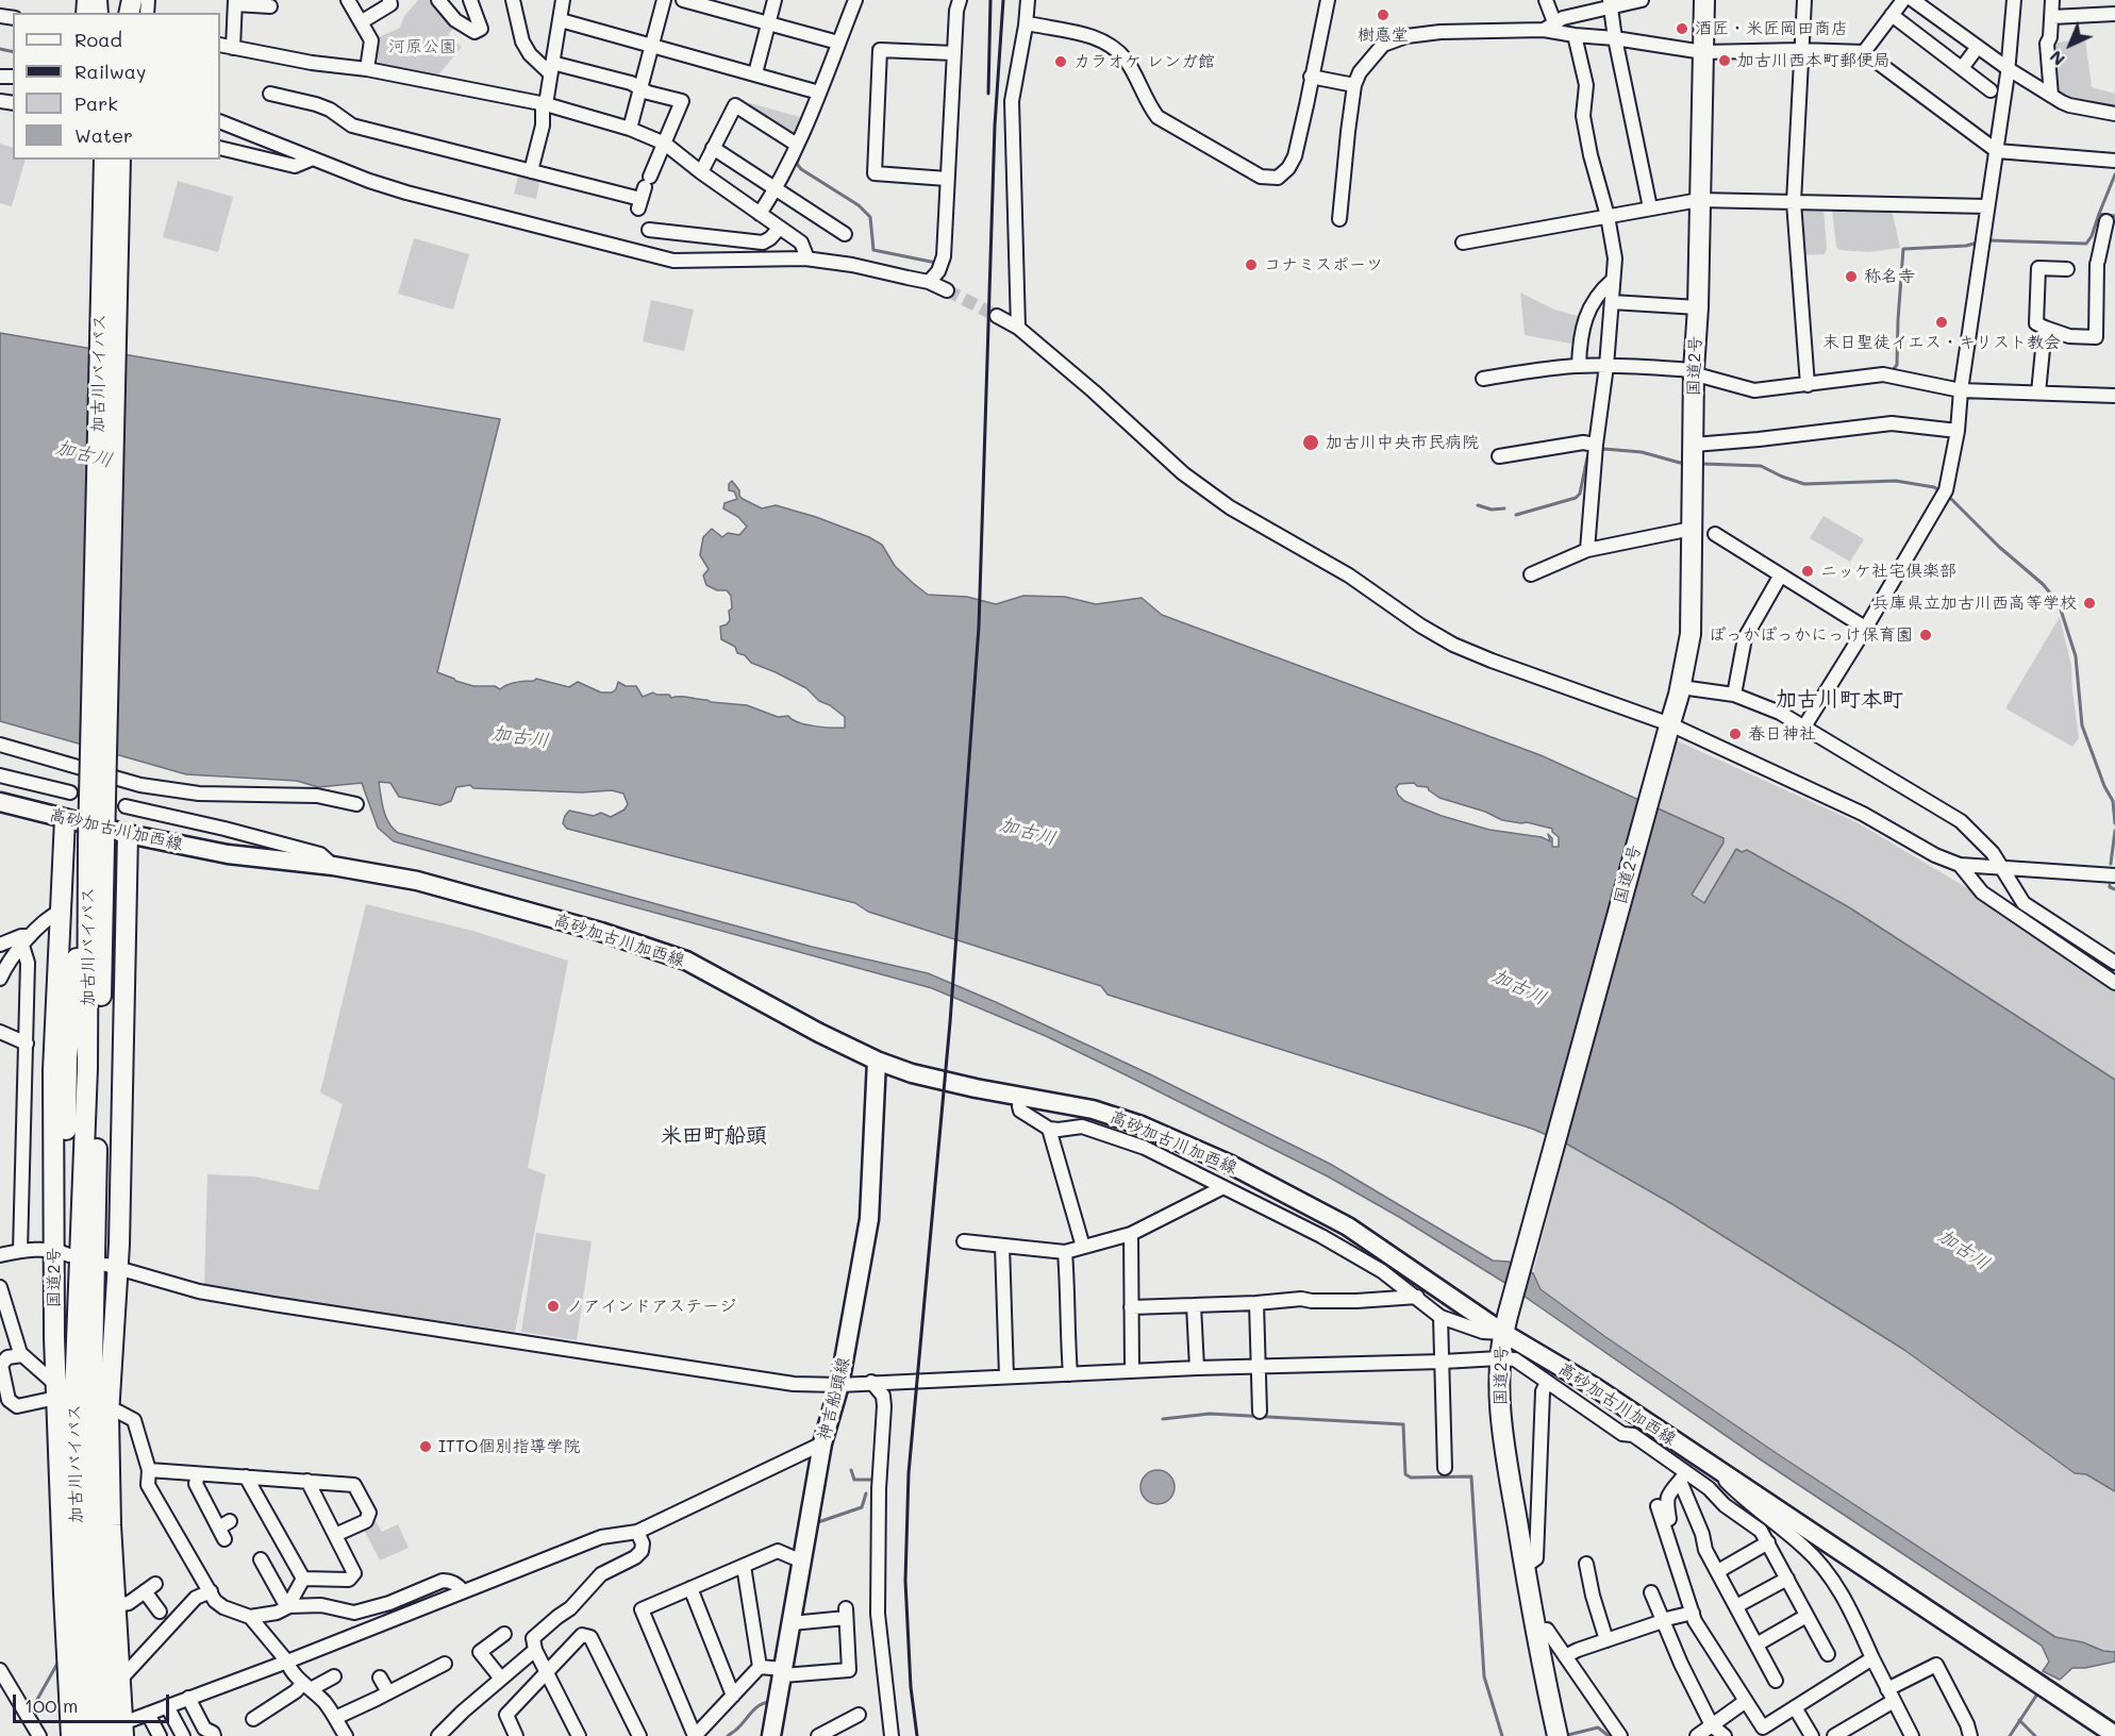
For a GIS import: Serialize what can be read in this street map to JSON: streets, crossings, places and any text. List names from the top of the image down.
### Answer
{
  "streets": {
    "highway": ["国道2号", "加古川バイパス"],
    "main road": ["高砂加古川加西線", "神吉船頭線"]
  },
  "crossings": [
    ["国道2号", "高砂加古川加西線"],
    ["高砂加古川加西線", "神吉船頭線"]
  ],
  "districts": ["加古川町本町", "米田町船頭"],
  "water": ["加古川"],
  "parks": ["河原公園"],
  "places": [
    "樹悳堂",
    "酒匠・米匠岡田商店",
    "加古川西本町郵便局",
    "カラオケ レンガ館",
    "コナミスポーツ",
    "称名寺",
    "末日聖徒イエス・キリスト教会",
    "加古川中央市民病院",
    "ニッケ社宅倶楽部",
    "兵庫県立加古川西高等学校",
    "ぽっかぽっかにっけ保育園",
    "春日神社",
    "ノアインドアステージ",
    "ITTO個別指導学院"
  ],
  "legend": [
    "Road",
    "Railway",
    "Park",
    "Water"
  ],
  "scale_bar": "100 m",
  "north": "bottom left"
}
